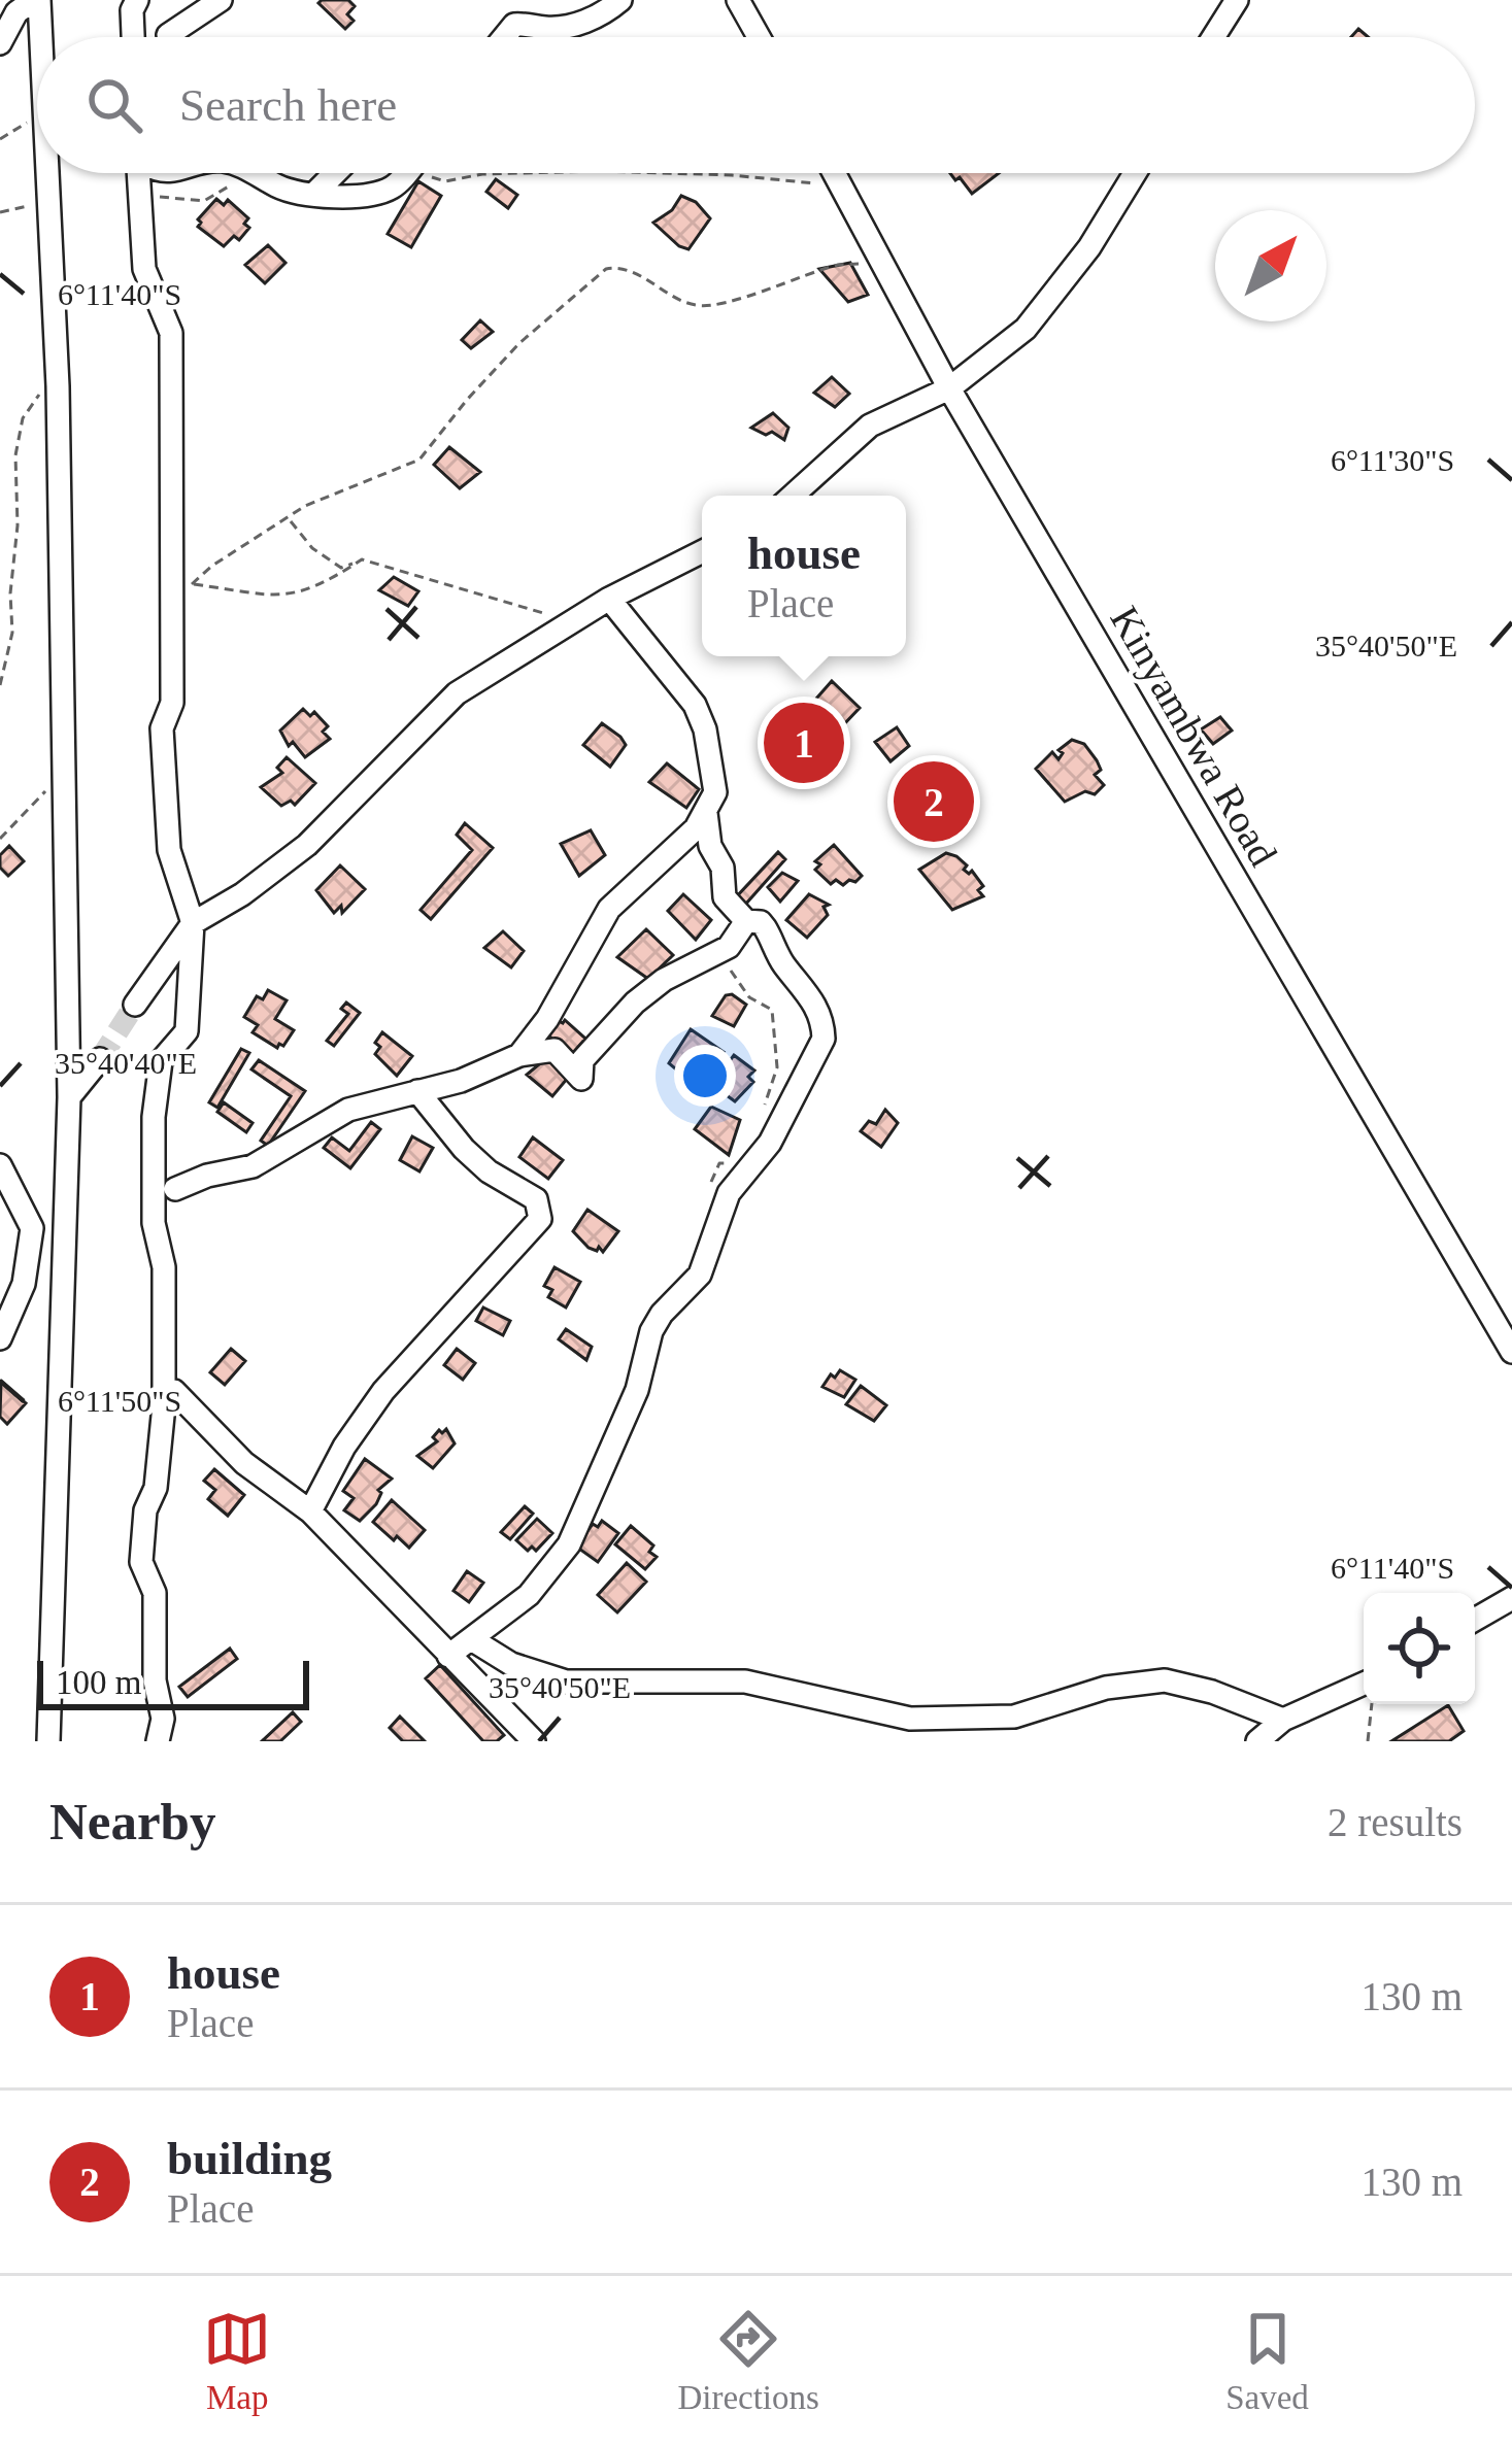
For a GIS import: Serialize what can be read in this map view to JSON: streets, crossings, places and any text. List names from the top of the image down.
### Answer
{
  "streets": {
    "street": ["Kinyambwa Road"]
  },
  "scale_bar": "100 m",
  "north": "top right",
  "page": {
    "search": "Search here",
    "popup": ["house", "Place"],
    "pins": ["1", "2"],
    "scale": "100 m",
    "heading": ["Nearby", "2 results"],
    "list": [
      {
        "mark": "1",
        "name": "house",
        "note": "Place",
        "value": "130 m"
      },
      {
        "mark": "2",
        "name": "building",
        "note": "Place",
        "value": "130 m"
      }
    ],
    "nav": ["Map", "Directions", "Saved"]
  },
  "coordinates": [
    "6°11'40\"S",
    "6°11'30\"S",
    "35°40'50\"E",
    "35°40'40\"E",
    "6°11'50\"S"
  ]
}
